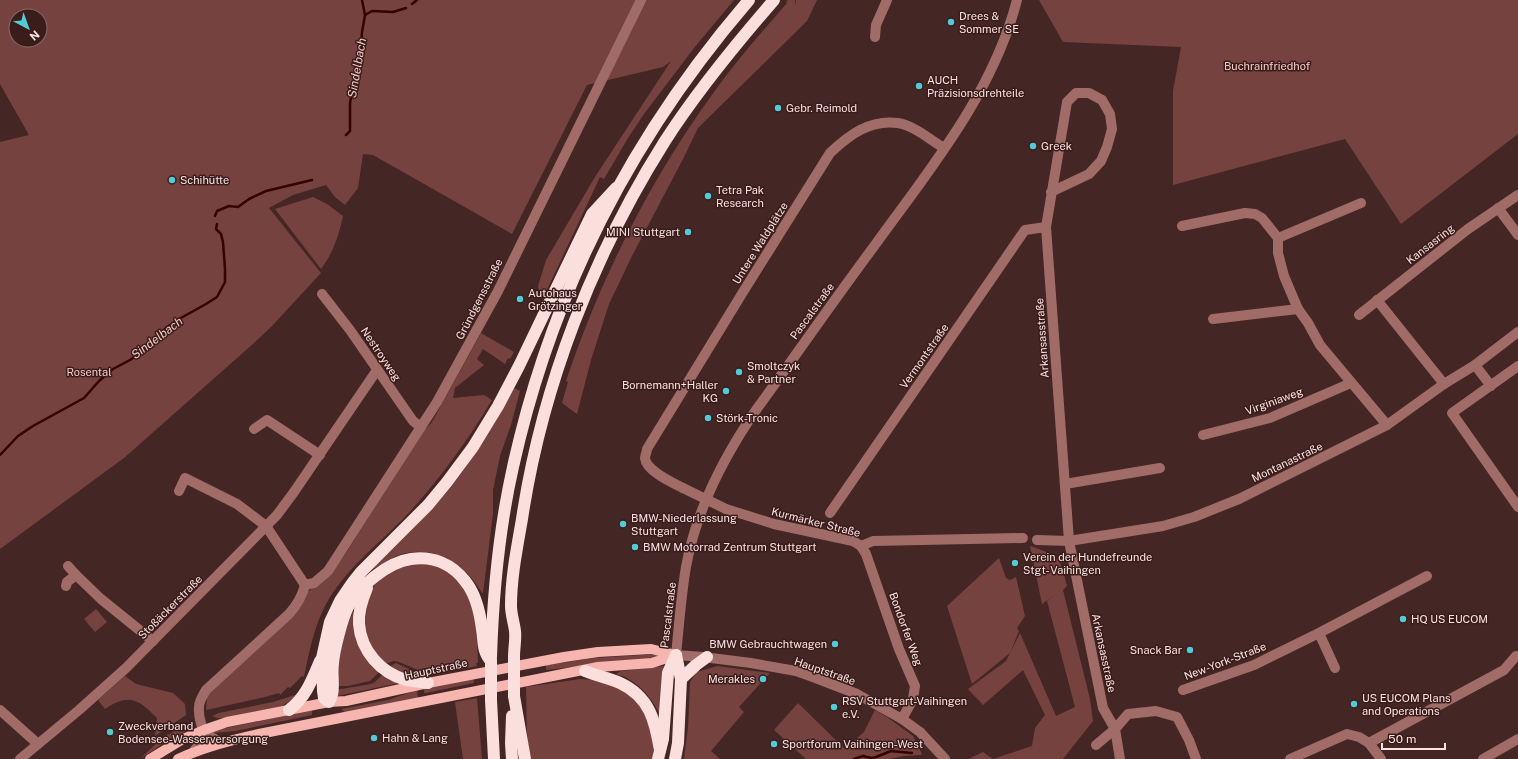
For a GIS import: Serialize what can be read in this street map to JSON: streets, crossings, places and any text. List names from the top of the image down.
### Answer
{
  "streets": {
    "main road": ["Hauptstraße"],
    "street": [
      "Untere Waldplätze",
      "Kansasring",
      "Gründgensstraße",
      "Pascalstraße",
      "Arkansasstraße",
      "Nestroyweg",
      "Vermontstraße",
      "Virginiaweg",
      "Montanastraße",
      "Kurmärker Straße",
      "Stoßäckerstraße",
      "Bondorfer Weg",
      "New-York-Straße"
    ]
  },
  "crossings": [
    ["Untere Waldplätze", "Pascalstraße"],
    ["Untere Waldplätze", "Kurmärker Straße"],
    ["Gründgensstraße", "Nestroyweg"],
    ["Pascalstraße", "Hauptstraße"],
    ["Arkansasstraße", "Vermontstraße"],
    ["Arkansasstraße", "Montanastraße"],
    ["Nestroyweg", "Stoßäckerstraße"],
    ["Kurmärker Straße", "Bondorfer Weg"],
    ["Bondorfer Weg", "Hauptstraße"]
  ],
  "water": ["Sindelbach"],
  "parks": ["Buchrainfriedhof", "Rosental"],
  "places": [
    "Drees & Sommer SE",
    "AUCH Präzisionsdrehteile",
    "Gebr. Reimold",
    "Greek",
    "Schihütte",
    "Tetra Pak Research",
    "MINI Stuttgart",
    "Autohaus Grötzinger",
    "Smoltczyk & Partner",
    "Bornemann+Haller KG",
    "Störk-Tronic",
    "BMW-Niederlassung Stuttgart",
    "BMW Motorrad Zentrum Stuttgart",
    "Verein der Hundefreunde Stgt- Vaihingen",
    "HQ US EUCOM",
    "BMW Gebrauchtwagen",
    "Snack Bar",
    "Merakles",
    "US EUCOM Plans and Operations",
    "RSV Stuttgart-Vaihingen e.V.",
    "Zweckverband Bodensee-Wasserversorgung",
    "Hahn & Lang",
    "Sportforum Vaihingen-West"
  ],
  "scale_bar": "50 m",
  "north": "bottom right"
}
